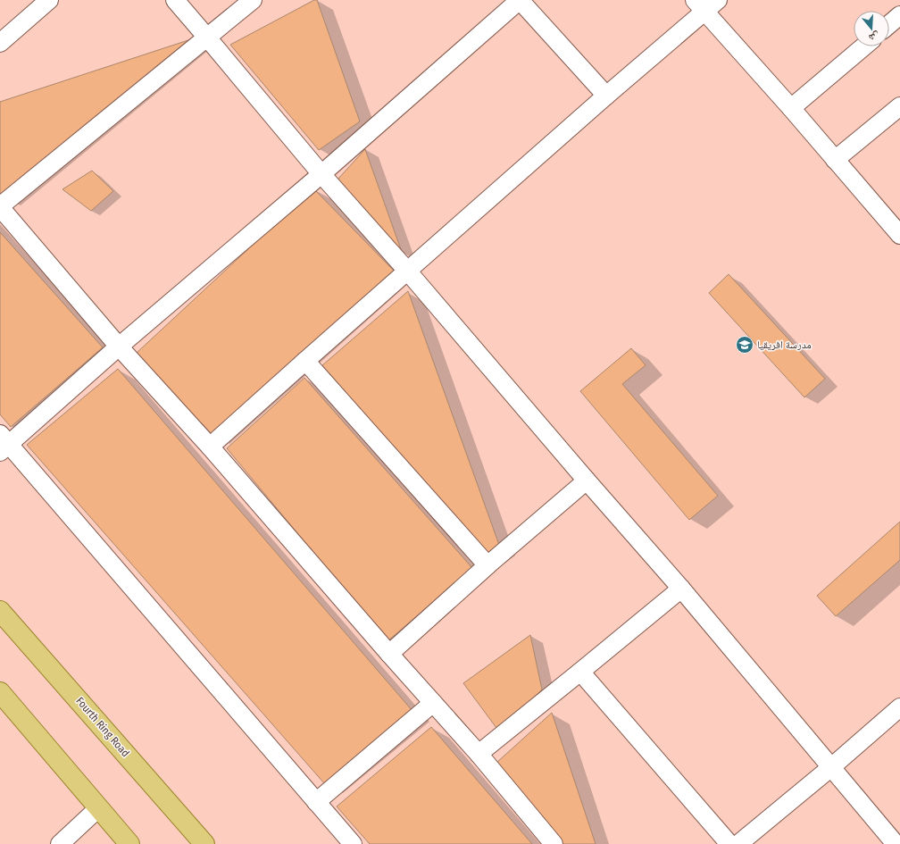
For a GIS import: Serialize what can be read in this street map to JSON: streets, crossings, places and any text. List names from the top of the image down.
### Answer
{
  "streets": {
    "main road": ["Fourth Ring Road"]
  },
  "places": {
    "school or university": ["مدرسة افريقيا"]
  },
  "north": "bottom"
}
